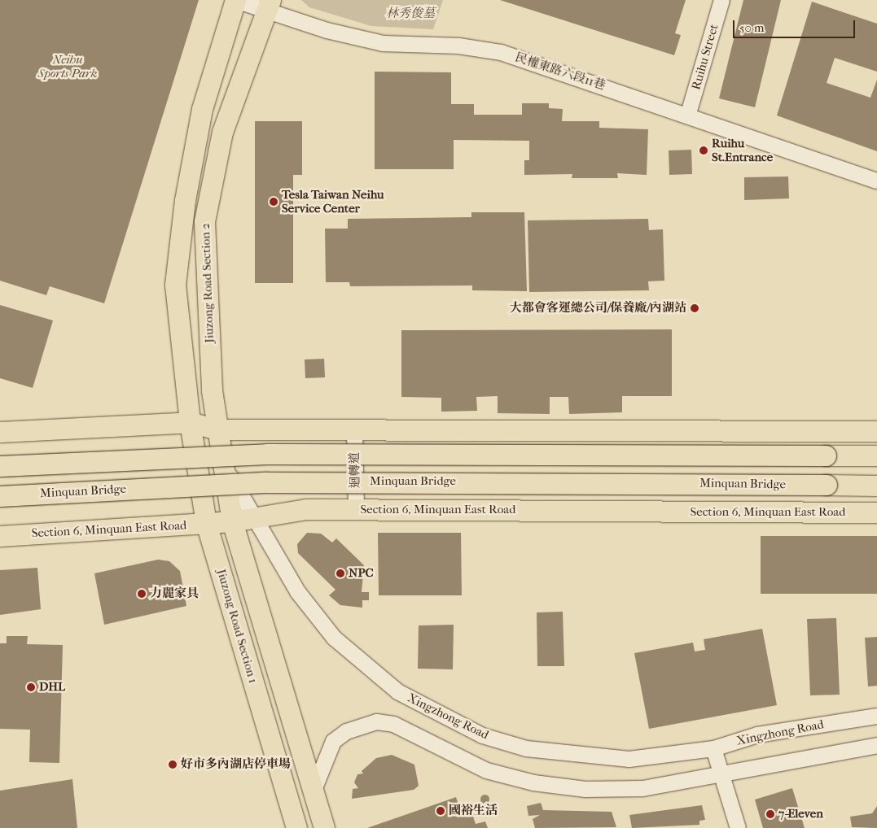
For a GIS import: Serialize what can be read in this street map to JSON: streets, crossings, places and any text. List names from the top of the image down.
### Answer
{
  "streets": {
    "main road": [
      "Jiuzong Road Section 2",
      "Minquan Bridge",
      "Section 6, Minquan East Road",
      "Jiuzong Road Section 1"
    ],
    "street": [
      "Ruihu Street",
      "民權東路六段11巷",
      "迴轉道",
      "Xingzhong Road"
    ]
  },
  "crossings": [
    ["Ruihu Street", "民權東路六段11巷"],
    ["民權東路六段11巷", "Jiuzong Road Section 2"],
    ["Jiuzong Road Section 2", "Jiuzong Road Section 1"],
    ["迴轉道", "Section 6, Minquan East Road"],
    ["Section 6, Minquan East Road", "Jiuzong Road Section 1"],
    ["Section 6, Minquan East Road", "Xingzhong Road"],
    ["Jiuzong Road Section 1", "Xingzhong Road"]
  ],
  "parks": ["林秀俊墓", "Neihu Sports Park"],
  "places": [
    "Ruihu St.Entrance",
    "Tesla Taiwan Neihu Service Center",
    "大都會客運總公司/保養廠/內湖站",
    "NPC",
    "力麗家具",
    "DHL",
    "好市多內湖店停車場",
    "國裕生活",
    "7-Eleven"
  ],
  "scale_bar": "50 m"
}
